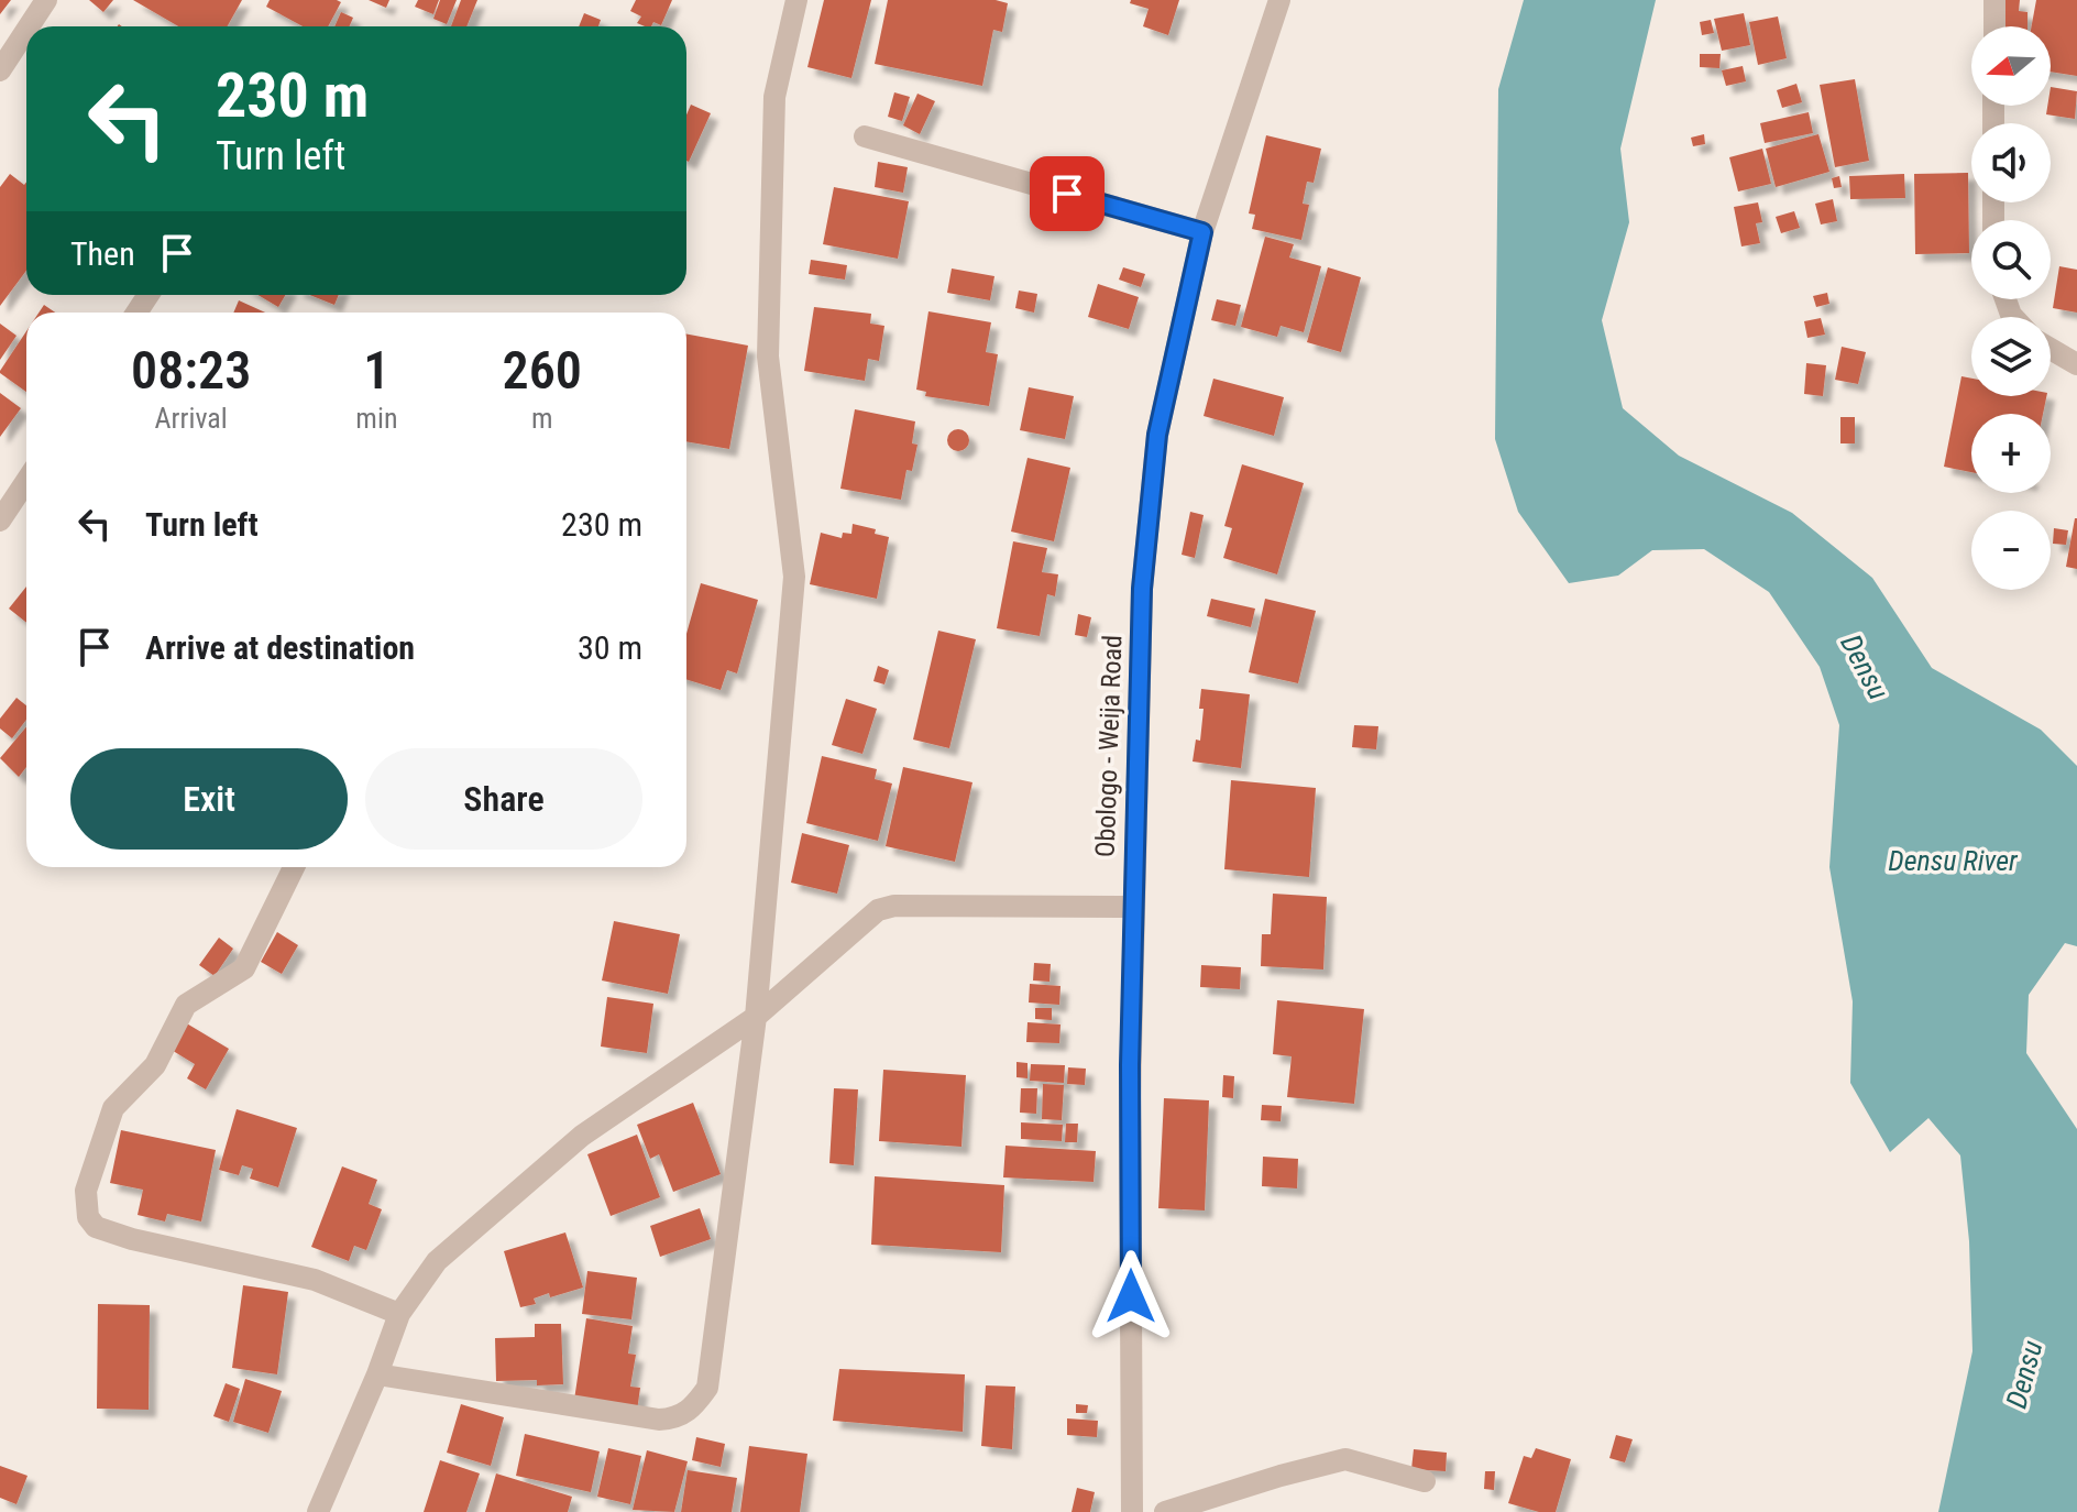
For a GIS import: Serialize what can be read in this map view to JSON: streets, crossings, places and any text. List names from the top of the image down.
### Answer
{
  "streets": {
    "street": ["Obologo - Weija Road"]
  },
  "water": ["Densu", "Densu River"],
  "north": "left",
  "page": {
    "map_buttons": ["+", "−"],
    "turn": ["230 m", "Turn left"],
    "then": "Then",
    "eta": [
      "08:23",
      "Arrival",
      "1",
      "min",
      "260",
      "m"
    ],
    "list": [
      {
        "name": "Turn left",
        "value": "230 m"
      },
      {
        "name": "Arrive at destination",
        "value": "30 m"
      }
    ],
    "buttons": ["Exit", "Share"]
  }
}
